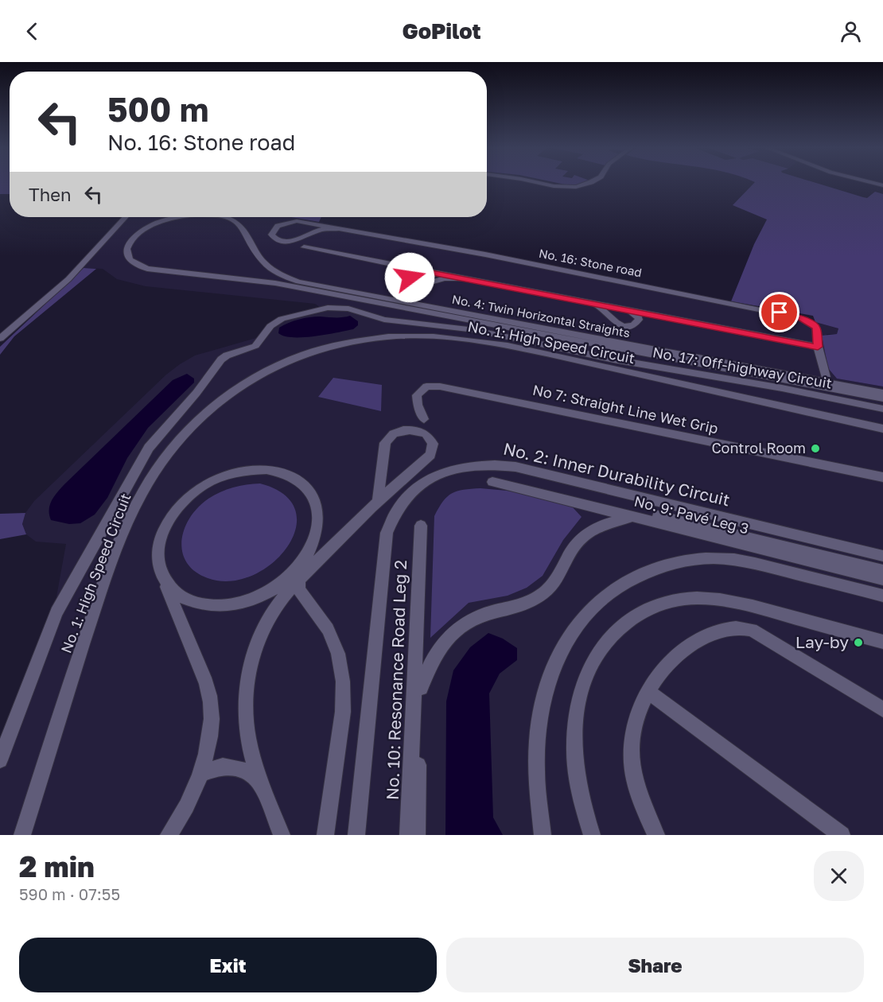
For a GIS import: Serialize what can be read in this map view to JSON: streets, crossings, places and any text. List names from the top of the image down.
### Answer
{
  "streets": {
    "street": [
      "No. 16: Stone road",
      "No. 4: Twin Horizontal Straights",
      "No. 1: High Speed Circuit",
      "No. 17: Off-highway Circuit",
      "No 7: Straight Line Wet Grip",
      "No. 2: Inner Durability Circuit",
      "No. 9: Pavé Leg 3",
      "No. 10: Resonance Road Leg 2"
    ]
  },
  "places": ["Control Room", "Lay-by"],
  "page": {
    "header": "GoPilot",
    "turn": ["500 m", "No. 16: Stone road"],
    "then": "Then",
    "heading": ["2 min", "590 m · 07:55"],
    "buttons": ["Exit", "Share"]
  }
}
